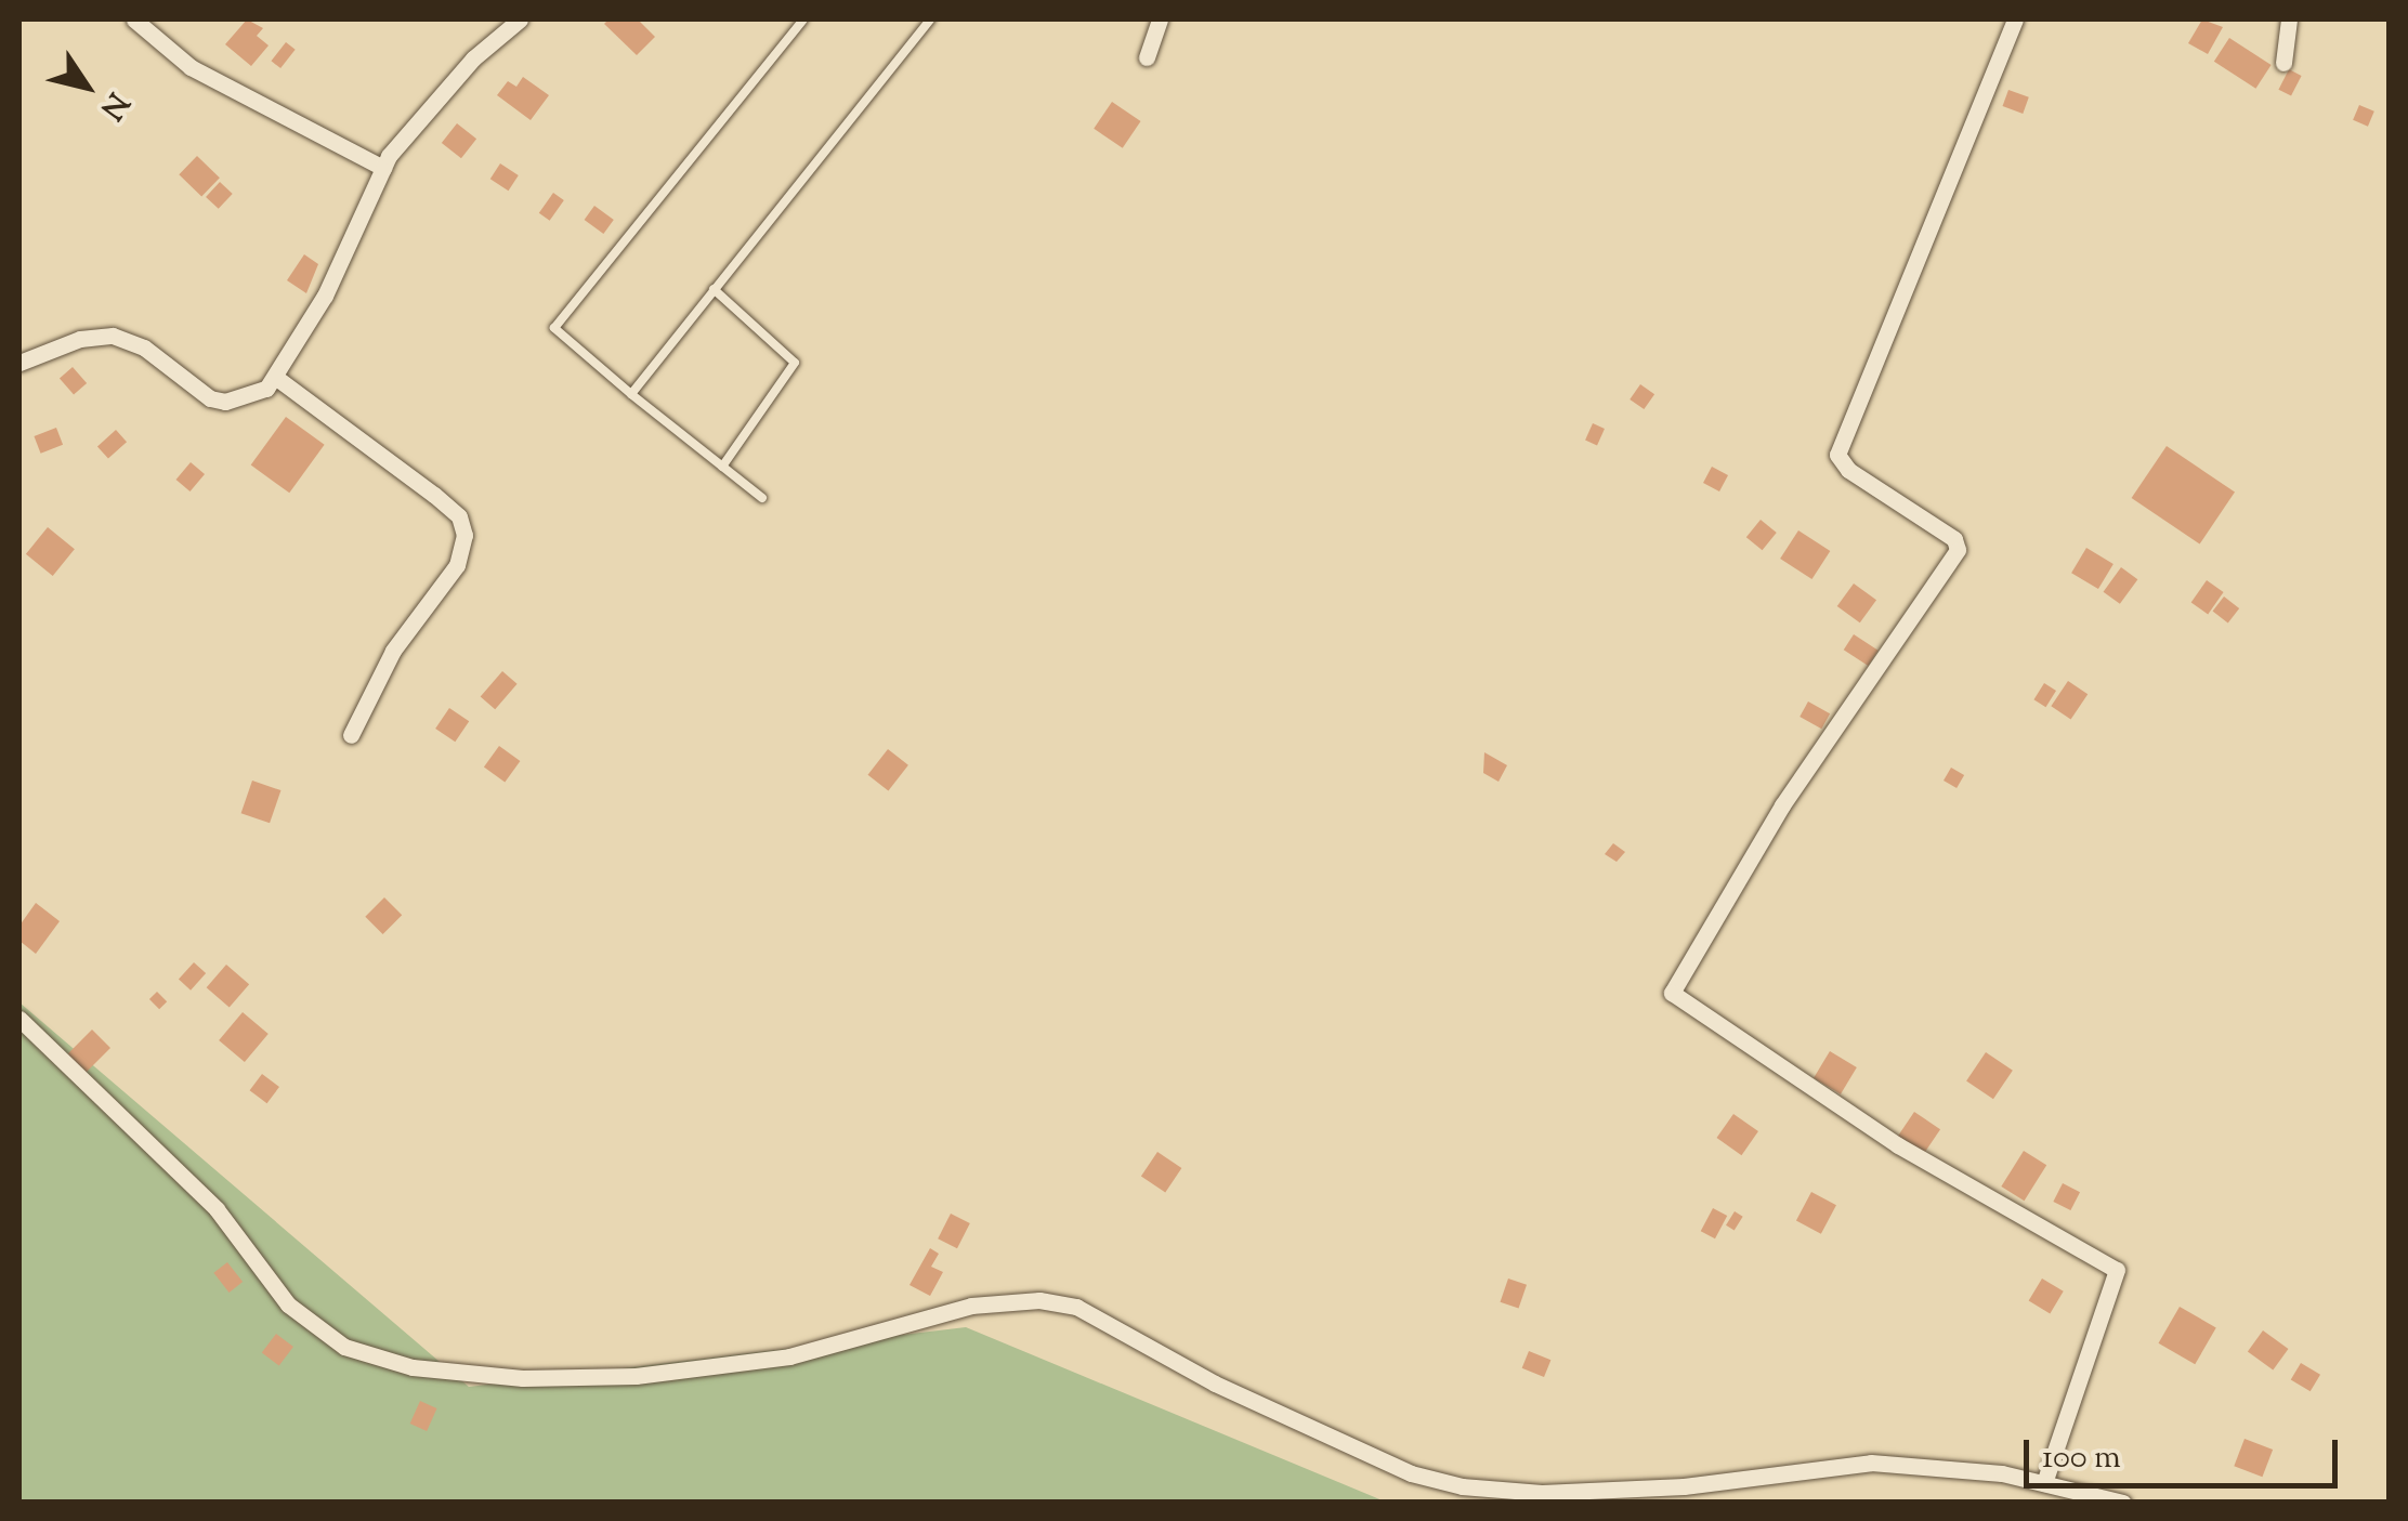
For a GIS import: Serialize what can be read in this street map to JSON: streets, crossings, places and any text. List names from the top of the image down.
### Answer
{
  "scale_bar": "100 m",
  "north": "bottom right"
}
